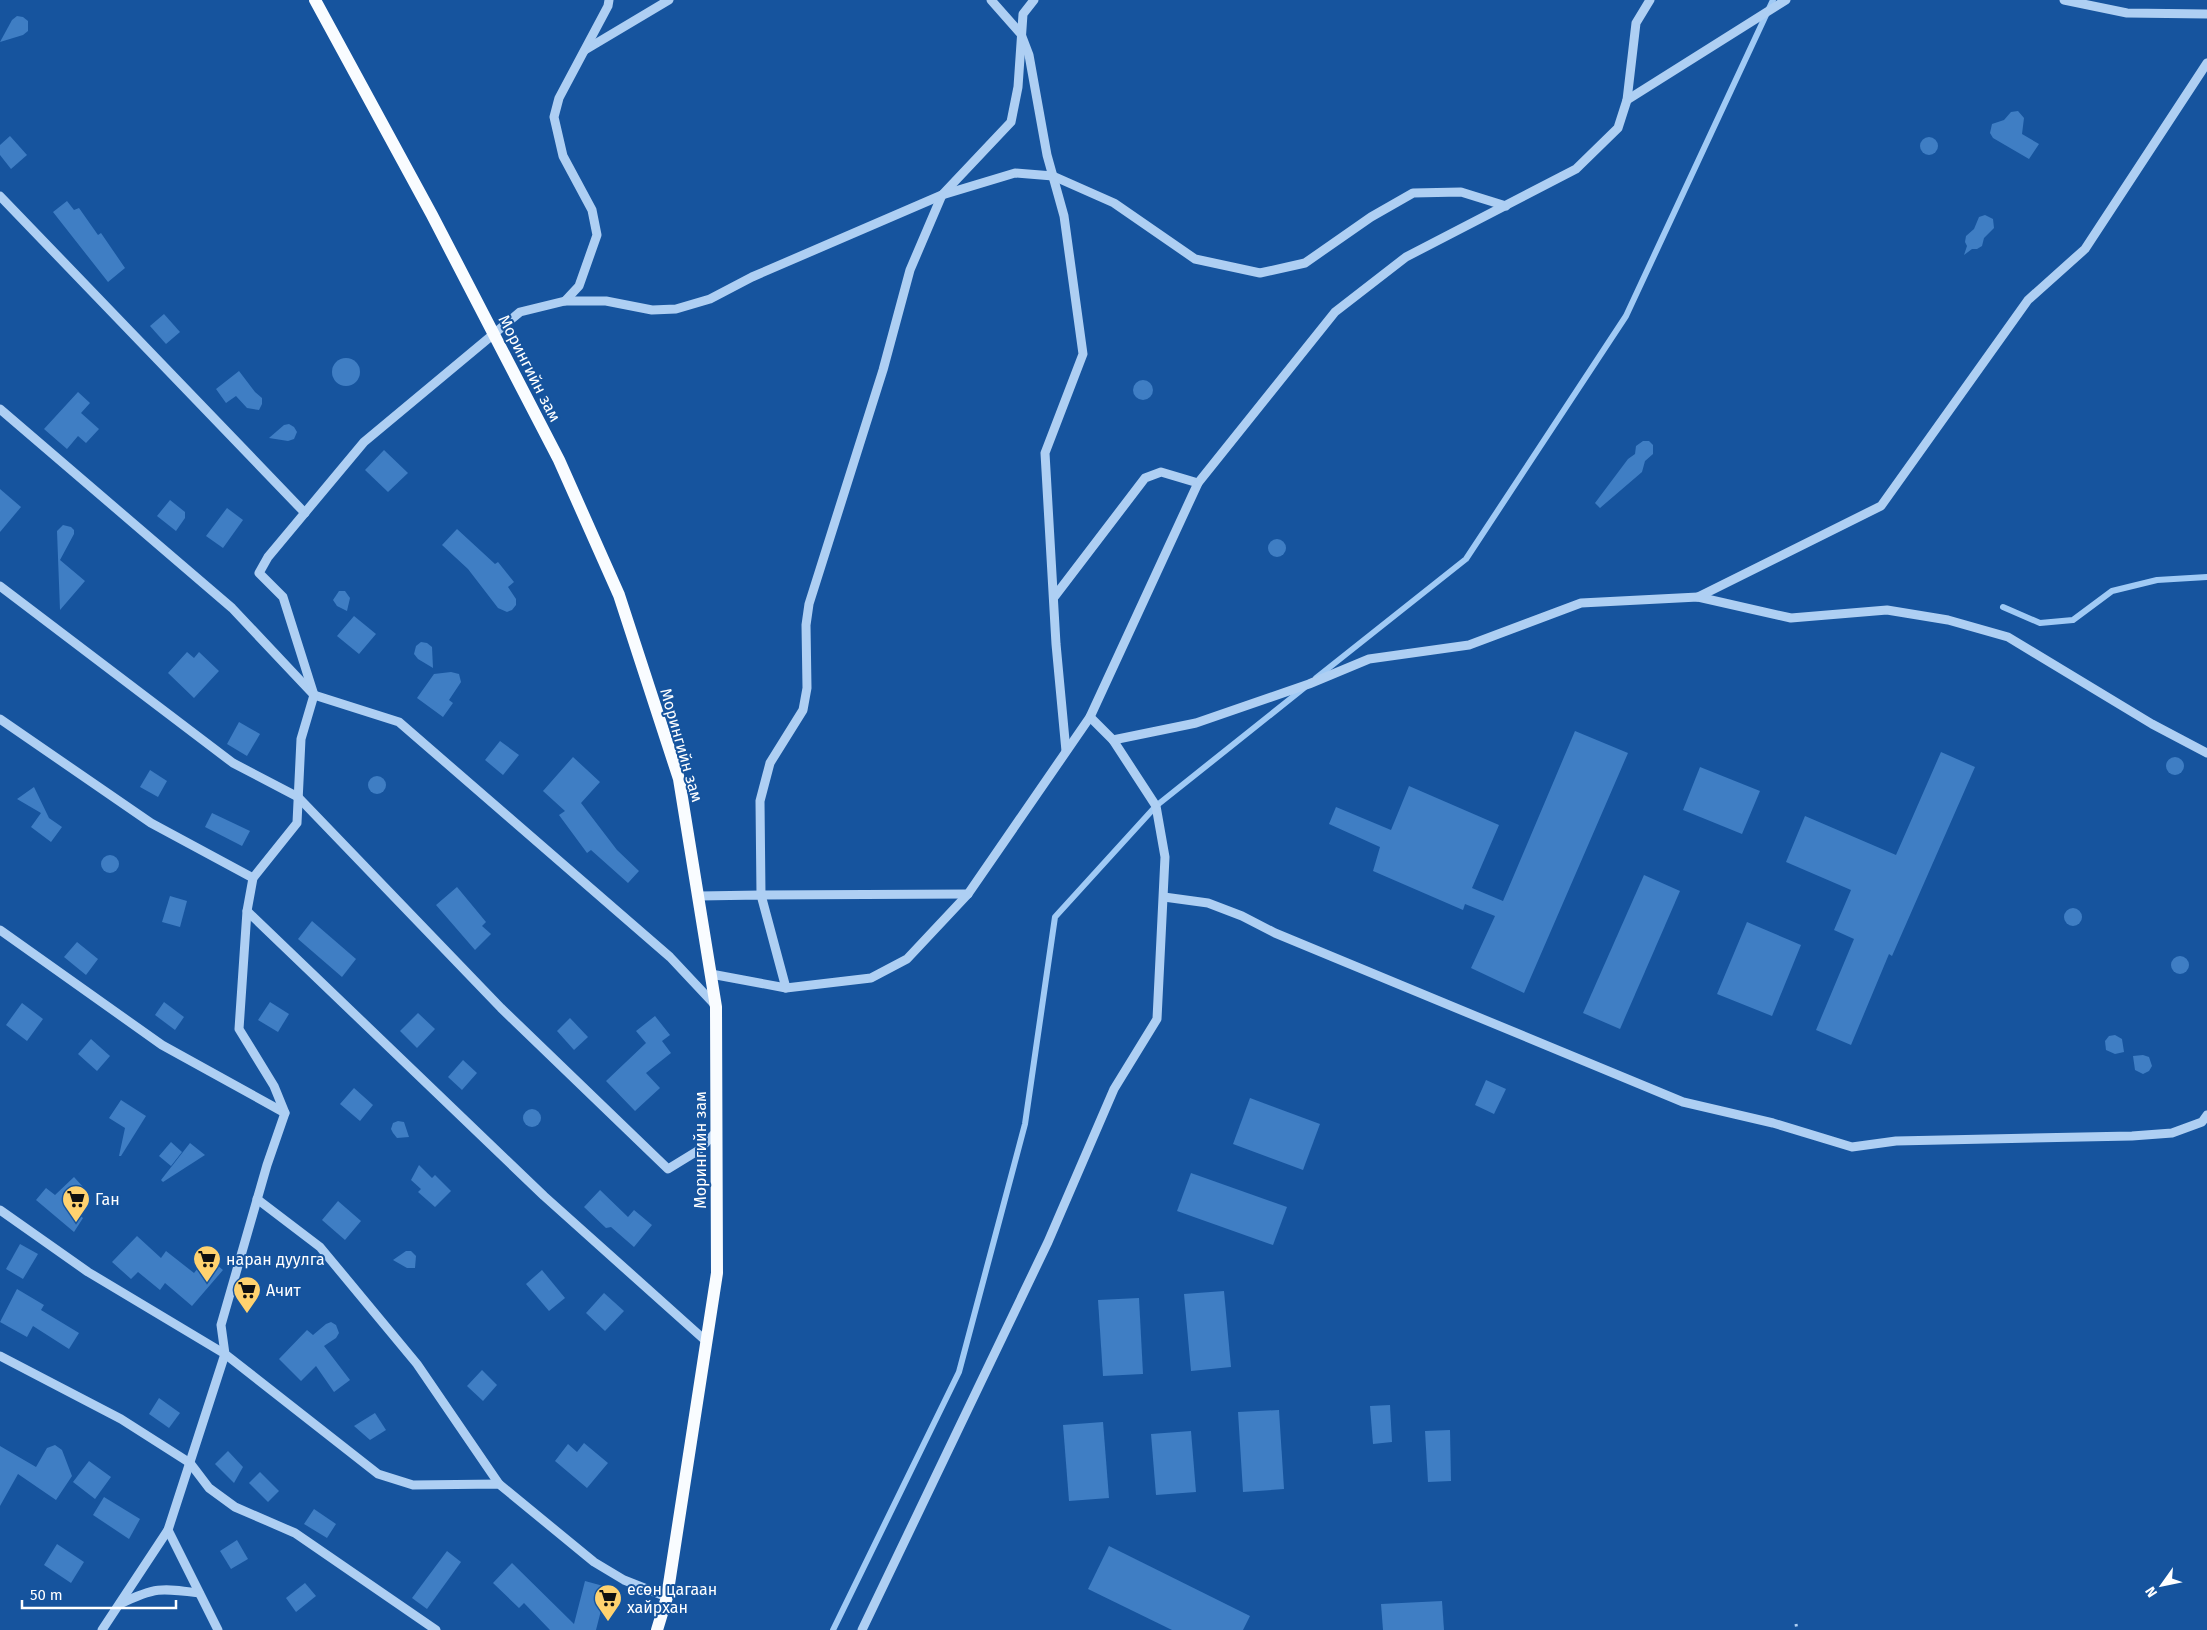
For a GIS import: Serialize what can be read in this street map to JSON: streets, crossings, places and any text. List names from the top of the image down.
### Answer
{
  "streets": {
    "main road": ["Морингийн зам"]
  },
  "places": {
    "supermarket": [
      "Ган",
      "наран дуулга",
      "Ачит",
      "есөн цагаан хайрхан"
    ]
  },
  "scale_bar": "50 m",
  "north": "bottom left"
}
